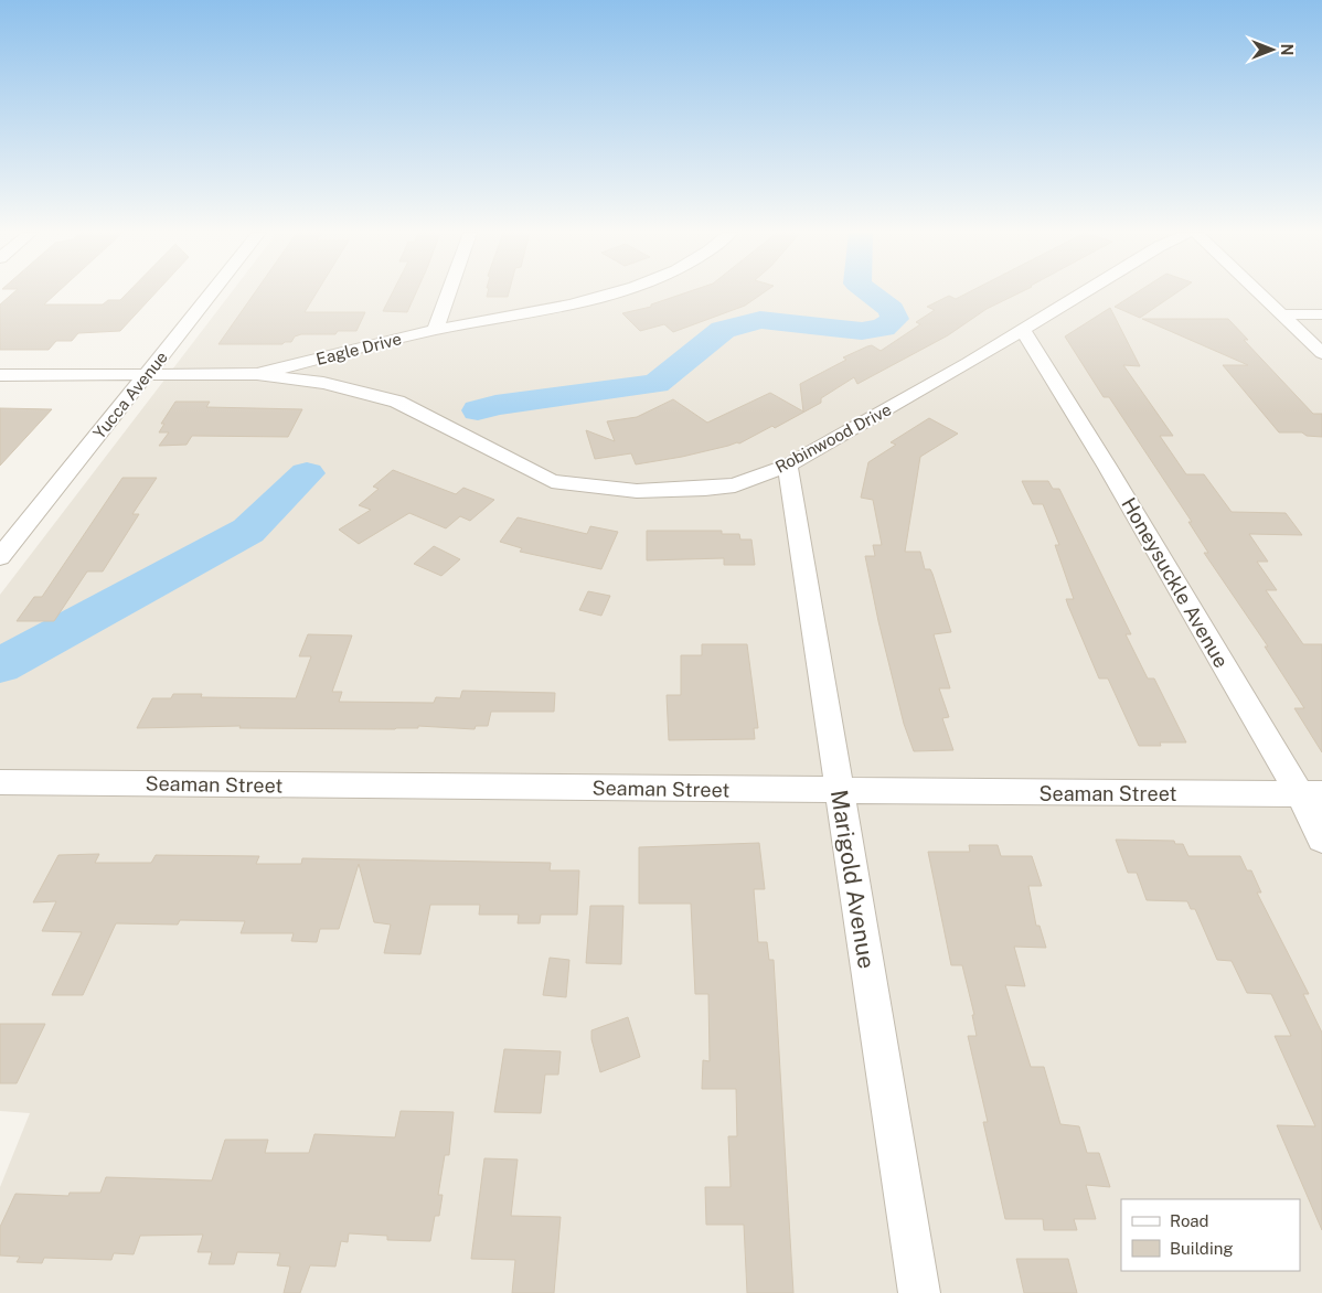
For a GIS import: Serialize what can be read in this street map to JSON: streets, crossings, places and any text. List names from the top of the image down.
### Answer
{
  "streets": {
    "street": [
      "Eagle Drive",
      "Yucca Avenue",
      "Robinwood Drive",
      "Honeysuckle Avenue",
      "Seaman Street",
      "Marigold Avenue"
    ]
  },
  "crossings": [
    ["Eagle Drive", "Yucca Avenue"],
    ["Eagle Drive", "Robinwood Drive"],
    ["Robinwood Drive", "Honeysuckle Avenue"],
    ["Robinwood Drive", "Marigold Avenue"],
    ["Honeysuckle Avenue", "Seaman Street"],
    ["Seaman Street", "Marigold Avenue"]
  ],
  "legend": ["Road", "Building"],
  "north": "right"
}
